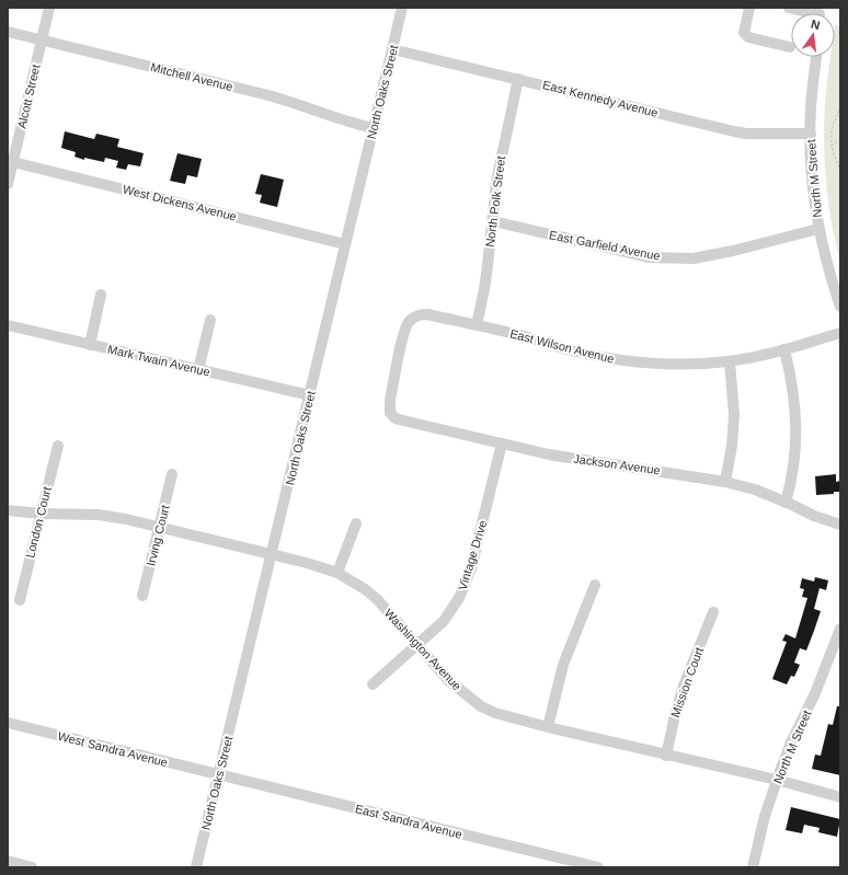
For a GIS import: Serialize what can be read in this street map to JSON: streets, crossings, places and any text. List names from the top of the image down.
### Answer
{
  "streets": {
    "street": [
      "Mitchell Avenue",
      "North Oaks Street",
      "Alcott Street",
      "East Kennedy Avenue",
      "North M Street",
      "North Polk Street",
      "West Dickens Avenue",
      "East Garfield Avenue",
      "East Wilson Avenue",
      "Mark Twain Avenue",
      "Jackson Avenue",
      "London Court",
      "Irving Court",
      "Vintage Drive",
      "Washington Avenue",
      "Mission Court",
      "West Sandra Avenue",
      "East Sandra Avenue"
    ]
  },
  "crossings": [
    ["Mitchell Avenue", "North Oaks Street"],
    ["Mitchell Avenue", "Alcott Street"],
    ["North Oaks Street", "East Kennedy Avenue"],
    ["North Oaks Street", "West Dickens Avenue"],
    ["North Oaks Street", "Mark Twain Avenue"],
    ["North Oaks Street", "Washington Avenue"],
    ["North Oaks Street", "West Sandra Avenue"],
    ["North Oaks Street", "East Sandra Avenue"],
    ["Alcott Street", "West Dickens Avenue"],
    ["East Kennedy Avenue", "North M Street"],
    ["East Kennedy Avenue", "North Polk Street"],
    ["North M Street", "East Garfield Avenue"],
    ["North M Street", "Washington Avenue"],
    ["North Polk Street", "East Garfield Avenue"],
    ["North Polk Street", "East Wilson Avenue"],
    ["East Wilson Avenue", "Jackson Avenue"],
    ["Jackson Avenue", "Vintage Drive"],
    ["London Court", "Washington Avenue"],
    ["Irving Court", "Washington Avenue"],
    ["Vintage Drive", "Washington Avenue"],
    ["Washington Avenue", "Mission Court"],
    ["West Sandra Avenue", "East Sandra Avenue"]
  ],
  "north": "top"
}
